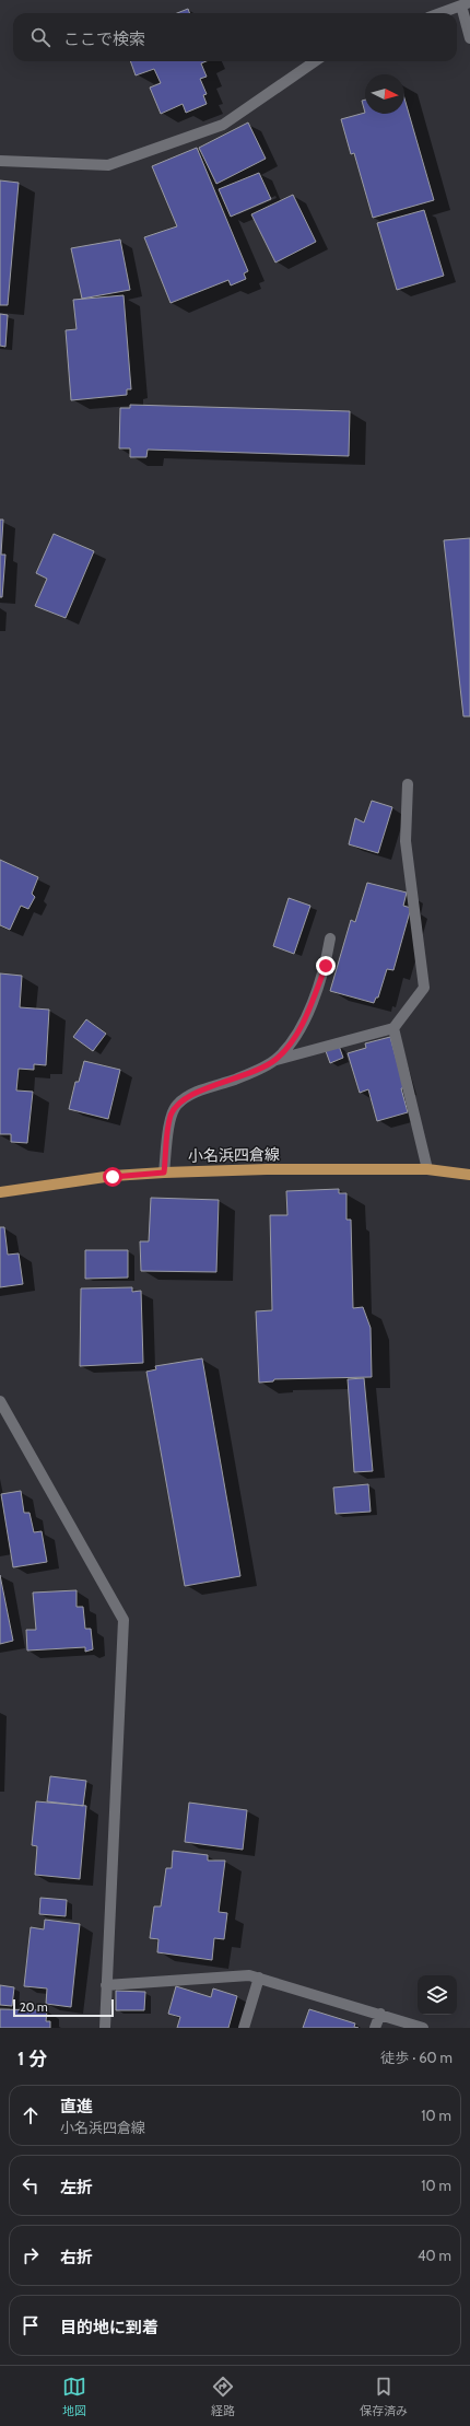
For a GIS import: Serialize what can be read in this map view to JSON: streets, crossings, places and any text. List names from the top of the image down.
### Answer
{
  "streets": {
    "main road": ["小名浜四倉線"]
  },
  "scale_bar": "20 m",
  "north": "right",
  "page": {
    "search": "ここで検索",
    "scale": "20 m",
    "heading": ["1 分", "徒歩 · 60 m"],
    "list": [
      ["直進", "小名浜四倉線", "10 m"],
      ["左折", "10 m"],
      ["右折", "40 m"],
      "目的地に到着"
    ],
    "nav": ["地図", "経路", "保存済み"]
  }
}
